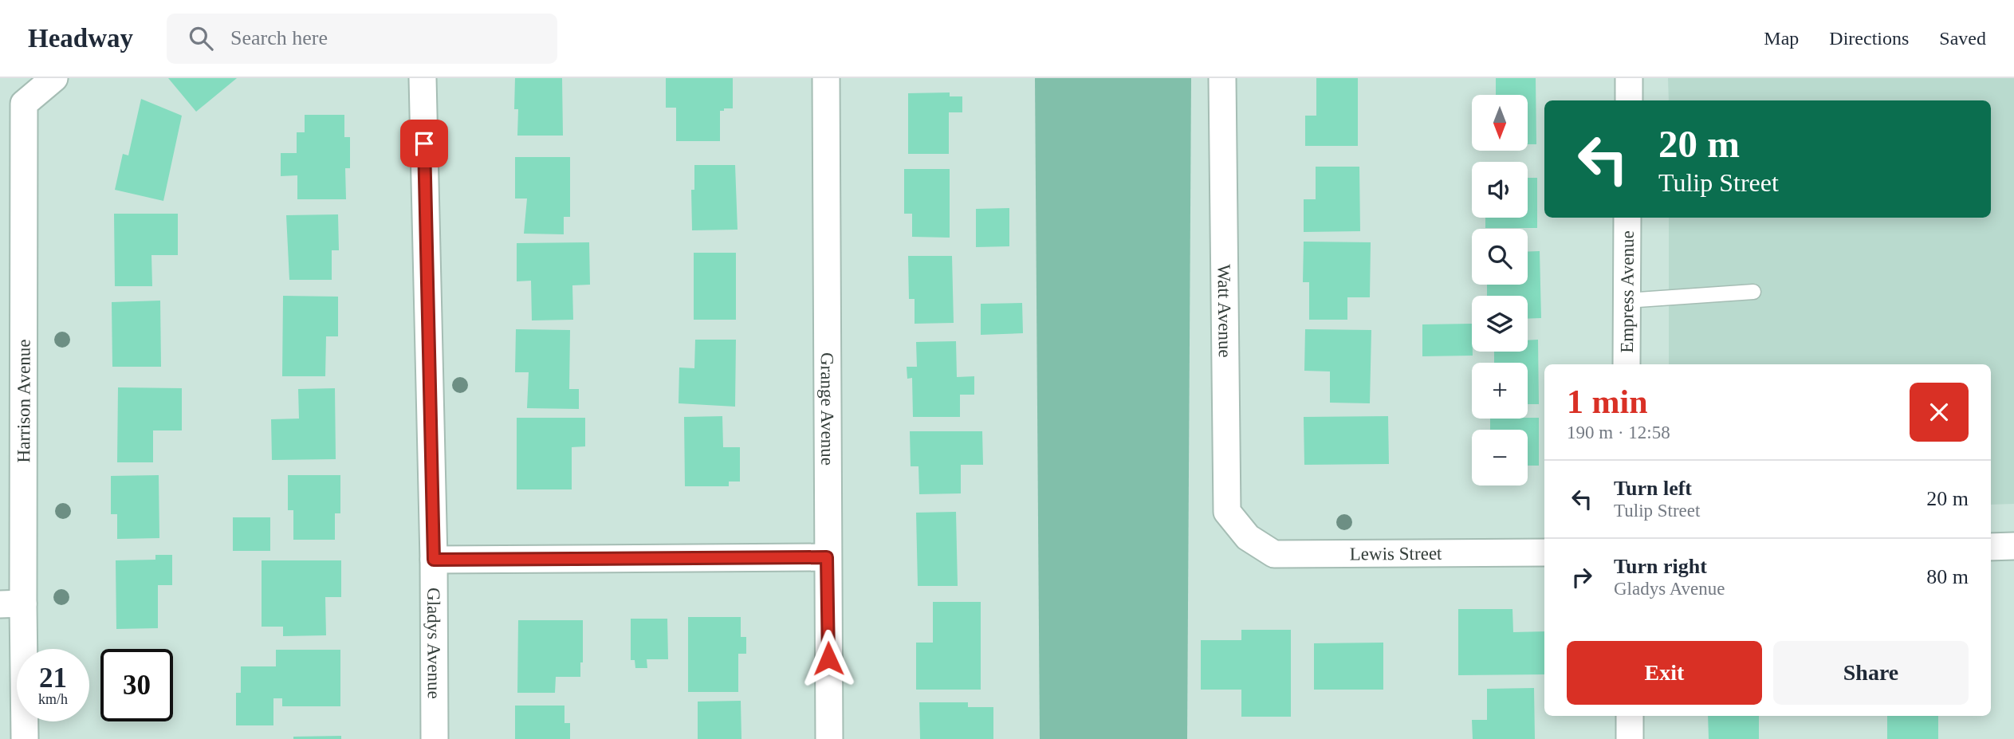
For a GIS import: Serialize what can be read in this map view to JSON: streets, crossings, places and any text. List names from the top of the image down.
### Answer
{
  "streets": {
    "street": [
      "Empress Avenue",
      "Watt Avenue",
      "Harrison Avenue",
      "Grange Avenue",
      "Lewis Street",
      "Gladys Avenue"
    ]
  },
  "crossings": [
    ["Watt Avenue", "Lewis Street"]
  ],
  "north": "bottom",
  "page": {
    "header": "Headway",
    "search": "Search here",
    "nav": ["Map", "Directions", "Saved"],
    "map_buttons": ["+", "−"],
    "turn": ["20 m", "Tulip Street"],
    "heading": ["1 min", "190 m · 12:58"],
    "list": [
      {
        "name": "Turn left",
        "note": "Tulip Street",
        "value": "20 m"
      },
      {
        "name": "Turn right",
        "note": "Gladys Avenue",
        "value": "80 m"
      }
    ],
    "buttons": ["Exit", "Share"],
    "speed": "21 km/h",
    "limit": "30"
  }
}
